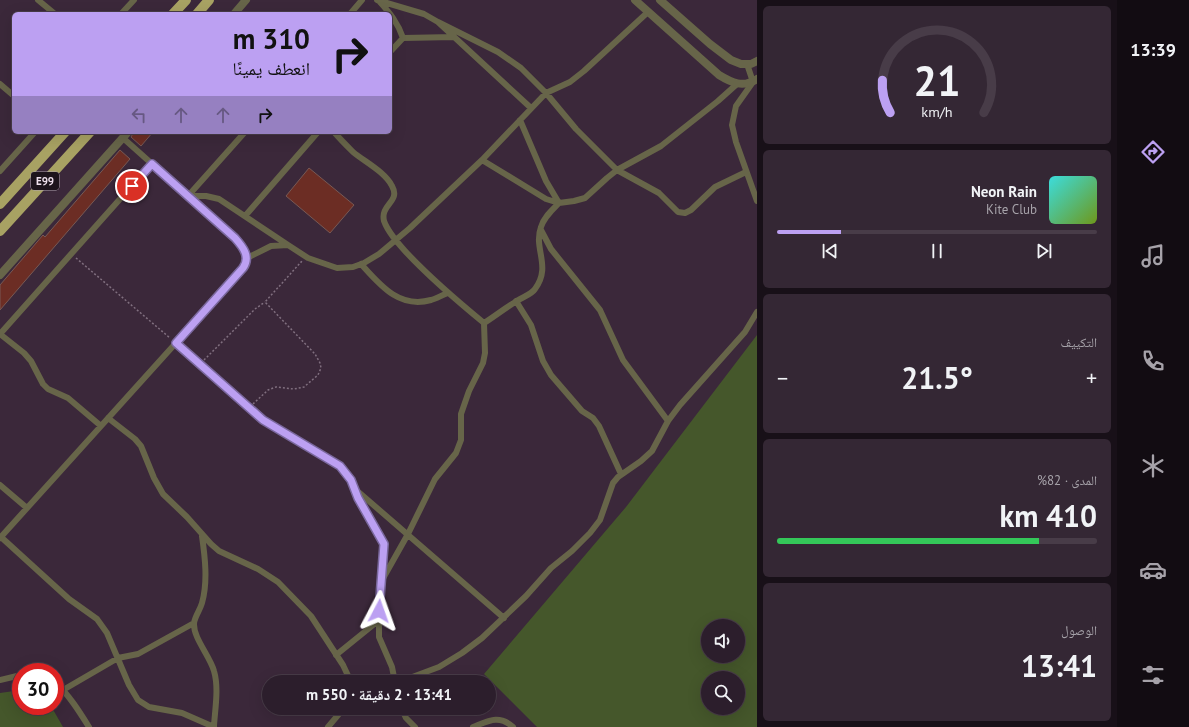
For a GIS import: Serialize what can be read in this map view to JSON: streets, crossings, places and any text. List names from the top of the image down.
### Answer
{
  "streets": {
    "highway": ["E99"]
  },
  "page": {
    "tabs": "13:39",
    "turn": ["310 m", "انعطف يمينًا"],
    "song": ["Neon Rain", "Kite Club"],
    "tile": [
      "التكييف",
      ["المدى · 82%", "410 km"],
      ["الوصول", "13:41"]
    ],
    "heat": ["−", "21.5°", "+"],
    "limit": "30",
    "trip": "13:41 · 2 دقيقة · 550 m",
    "gauge": ["21", "km/h"]
  }
}
